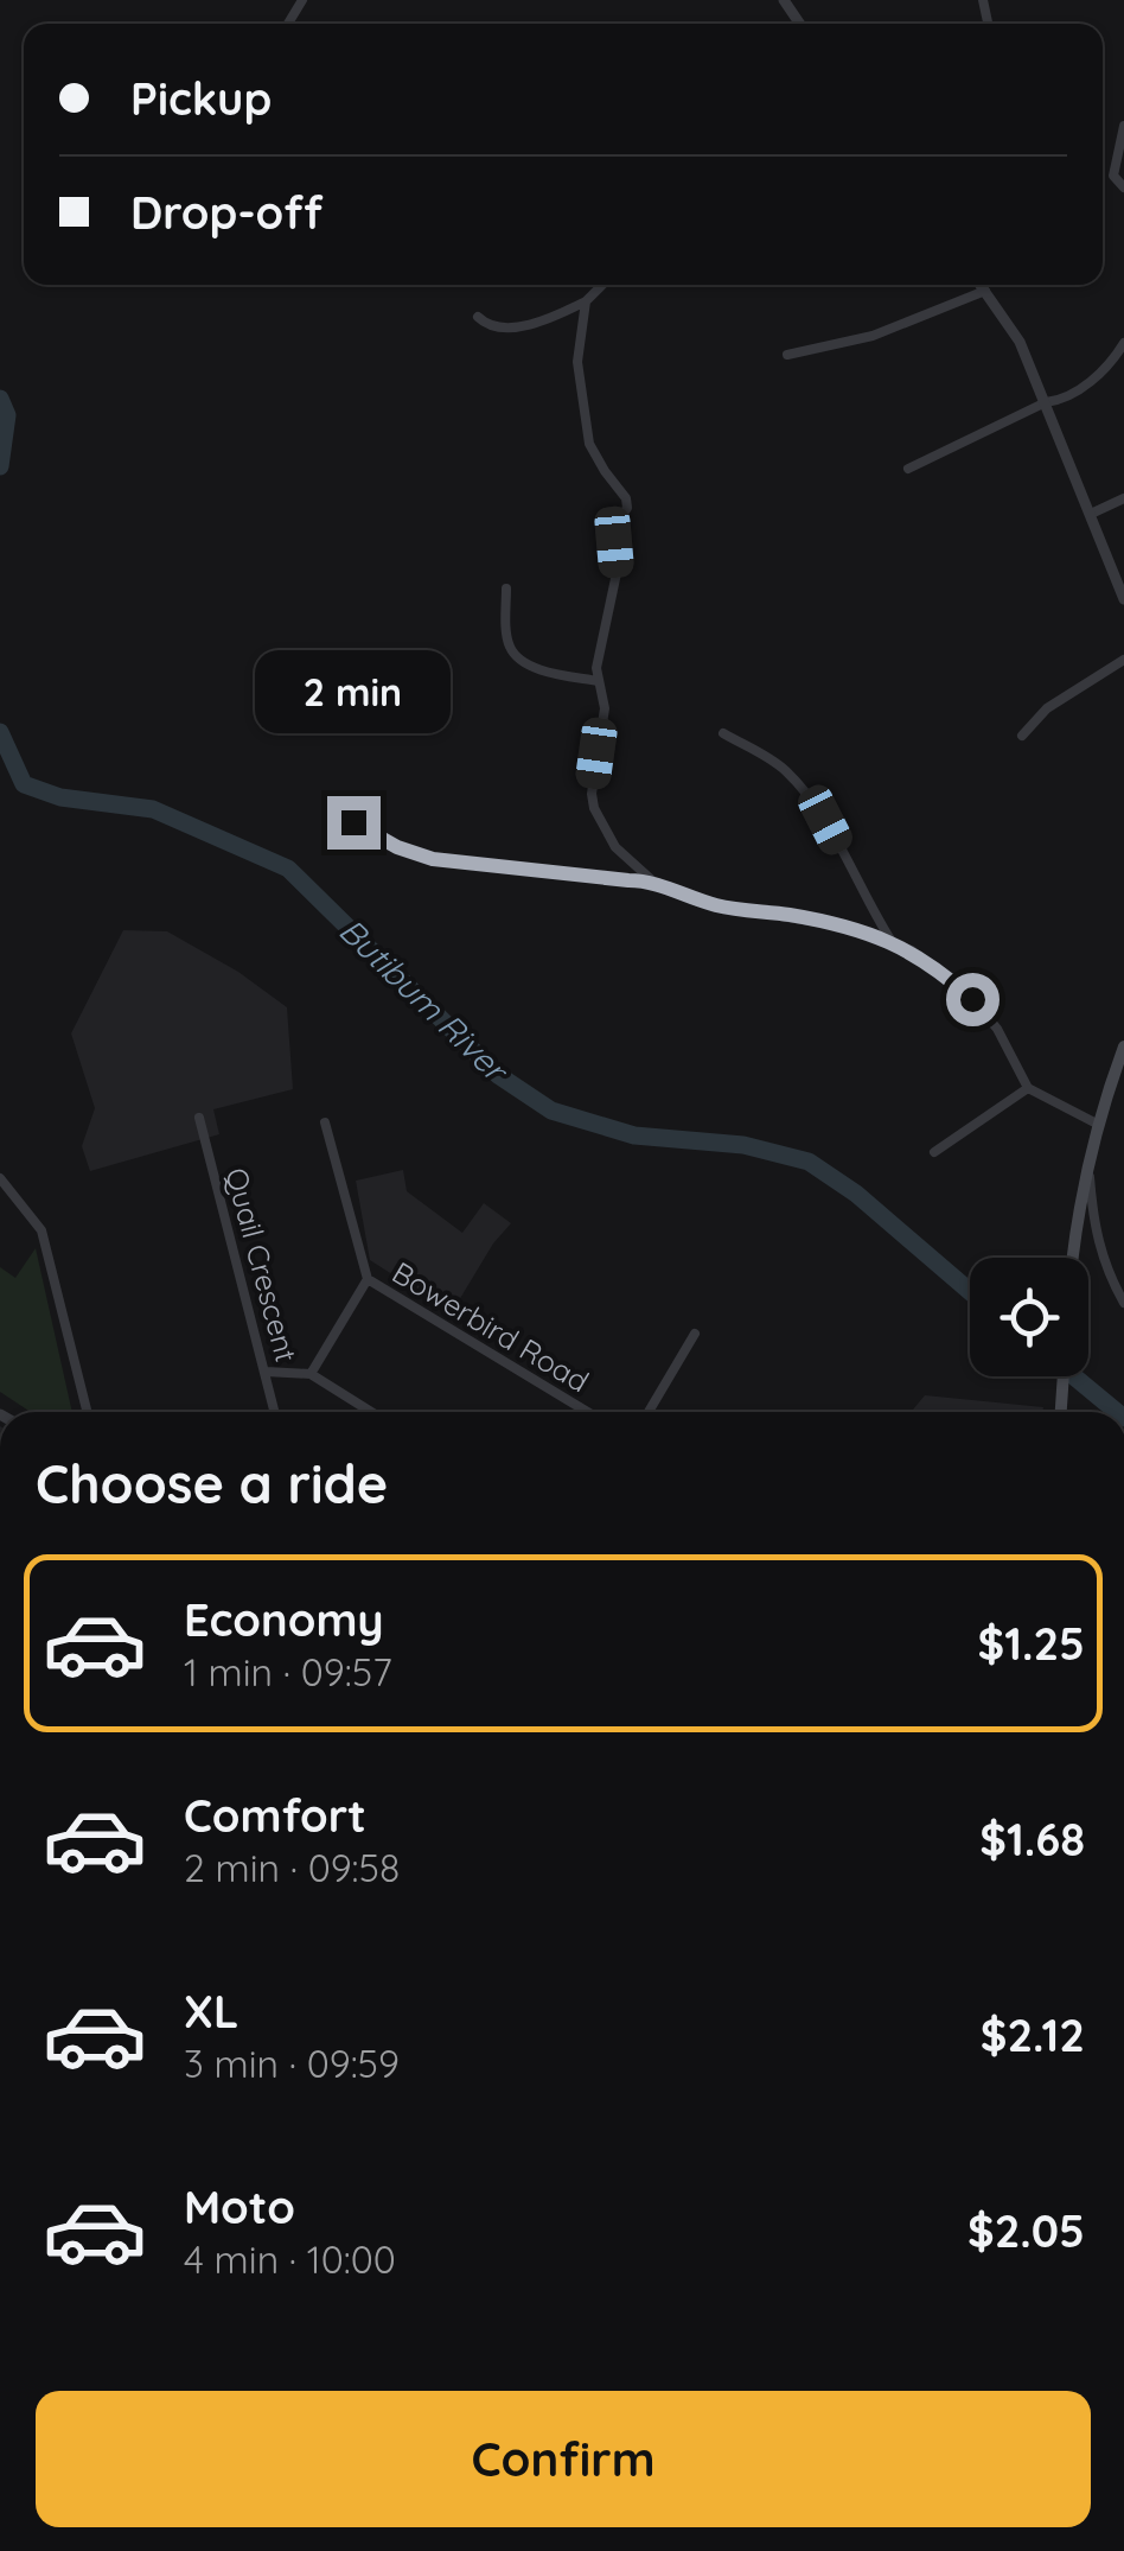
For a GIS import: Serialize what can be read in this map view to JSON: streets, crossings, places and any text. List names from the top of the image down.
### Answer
{
  "streets": {
    "street": ["Quail Crescent", "Bowerbird Road"]
  },
  "water": ["Butibum River"],
  "page": {
    "banner": ["Pickup", "Drop-off"],
    "bubble": "2 min",
    "heading": "Choose a ride",
    "list": [
      {
        "name": "Economy",
        "note": "1 min · 09:57",
        "value": "$1.25"
      },
      {
        "name": "Comfort",
        "note": "2 min · 09:58",
        "value": "$1.68"
      },
      {
        "name": "XL",
        "note": "3 min · 09:59",
        "value": "$2.12"
      },
      {
        "name": "Moto",
        "note": "4 min · 10:00",
        "value": "$2.05"
      }
    ],
    "buttons": "Confirm"
  }
}
